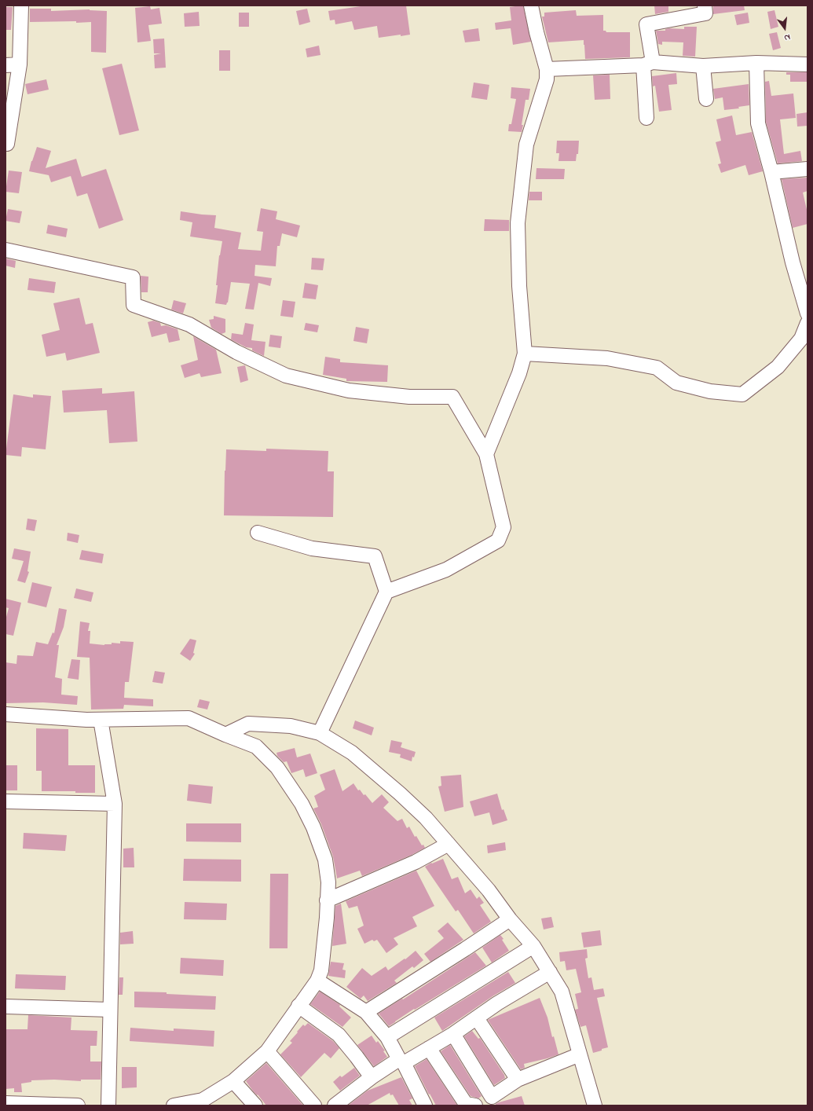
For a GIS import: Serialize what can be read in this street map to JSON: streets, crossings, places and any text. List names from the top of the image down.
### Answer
{
  "north": "bottom"
}
